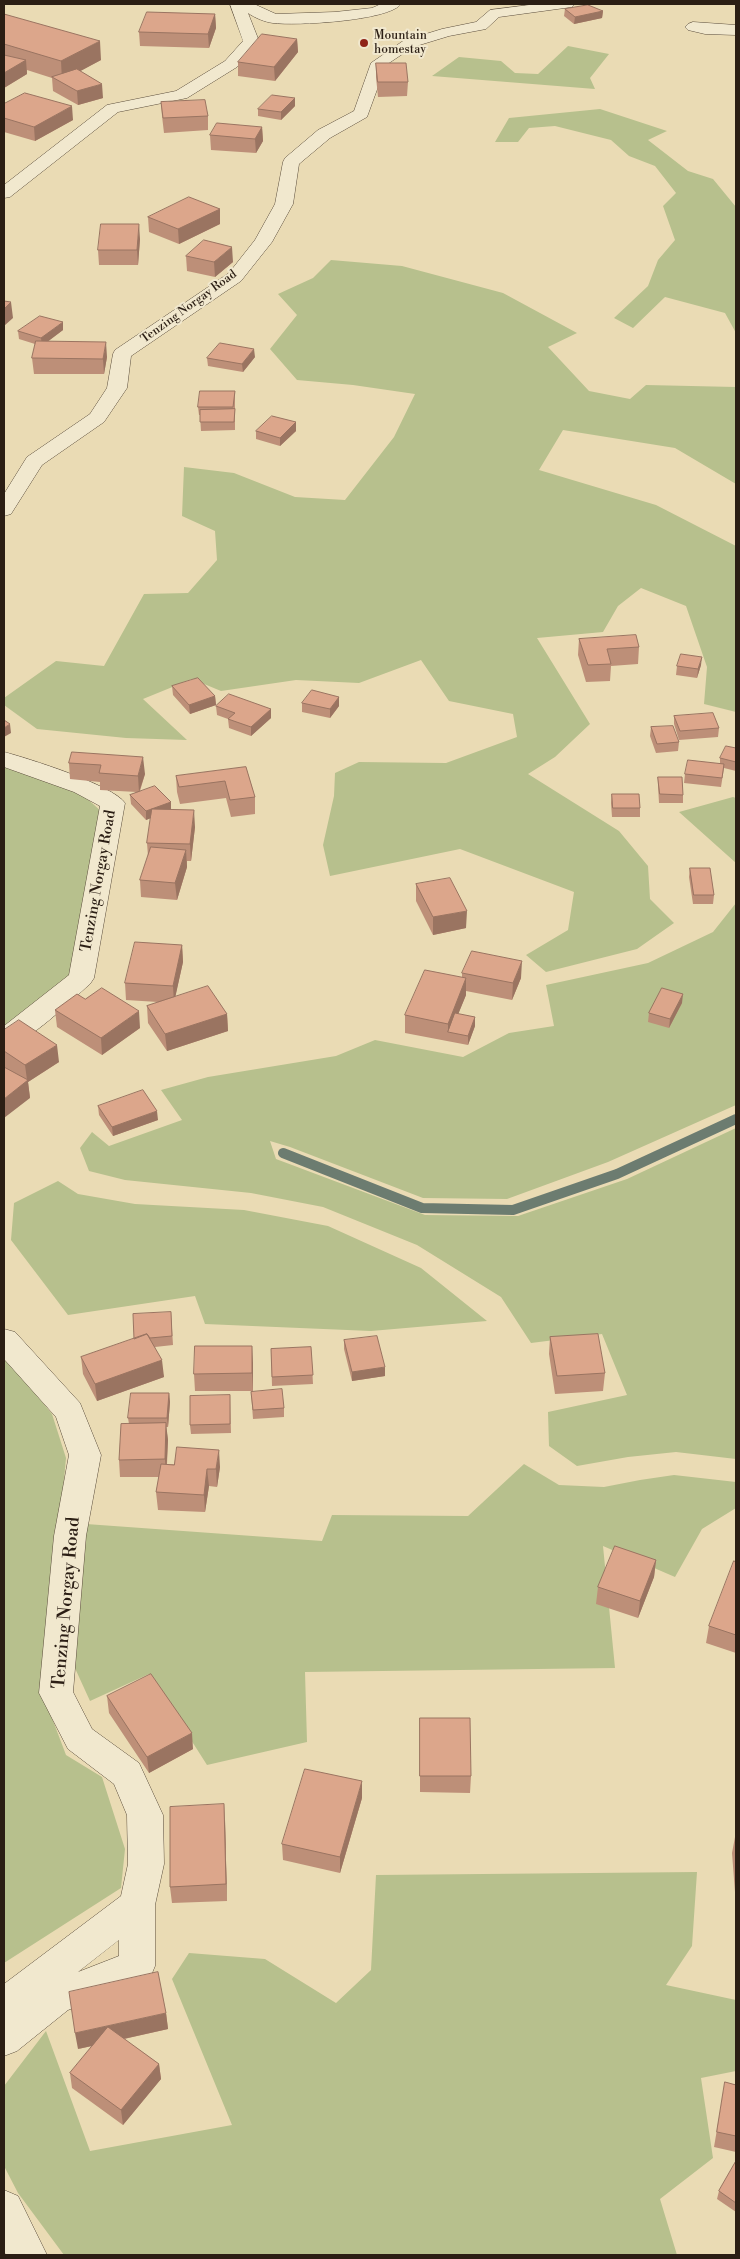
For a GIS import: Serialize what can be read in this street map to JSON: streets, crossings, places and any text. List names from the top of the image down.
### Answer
{
  "streets": {
    "street": ["Tenzing Norgay Road"]
  },
  "places": ["Mountain homestay"]
}
